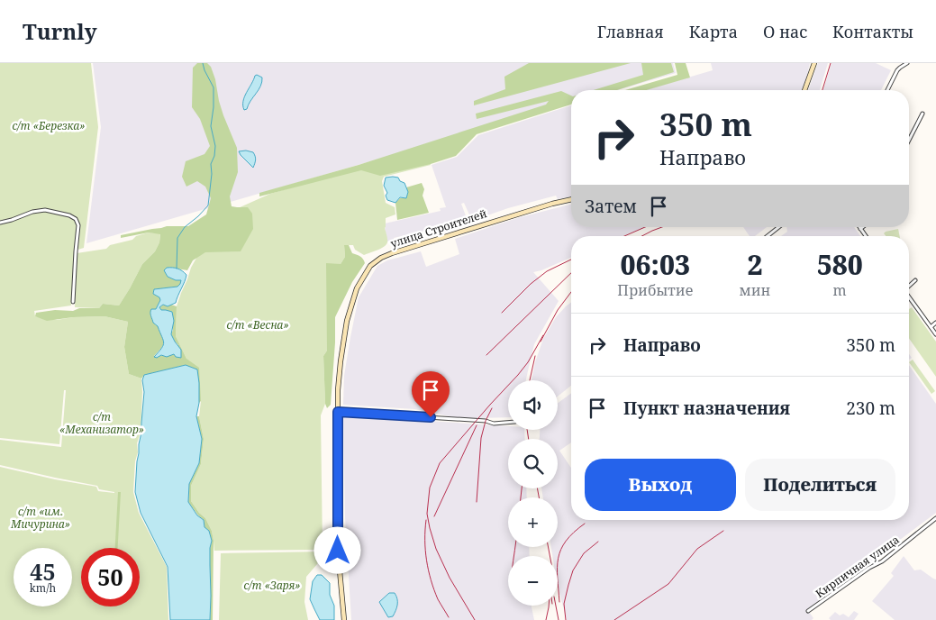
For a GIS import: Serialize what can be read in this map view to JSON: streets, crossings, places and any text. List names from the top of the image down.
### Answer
{
  "streets": {
    "main road": ["улица Строителей"],
    "street": ["Кирпичная улица"]
  },
  "parks": [
    "с/т «Березка»",
    "с/т «Весна»",
    "с/т «Механизатор»",
    "с/т «им. Мичурина»",
    "с/т «Заря»"
  ],
  "page": {
    "header": "Turnly",
    "nav": [
      "Главная",
      "Карта",
      "О нас",
      "Контакты"
    ],
    "turn": ["350 m", "Направо"],
    "then": "Затем",
    "eta": [
      "06:03",
      "Прибытие",
      "2",
      "мин",
      "580",
      "m"
    ],
    "list": [
      {
        "name": "Направо",
        "value": "350 m"
      },
      {
        "name": "Пункт назначения",
        "value": "230 m"
      }
    ],
    "map_buttons": ["+", "−"],
    "buttons": ["Выход", "Поделиться"],
    "speed": "45 km/h",
    "limit": "50"
  }
}
